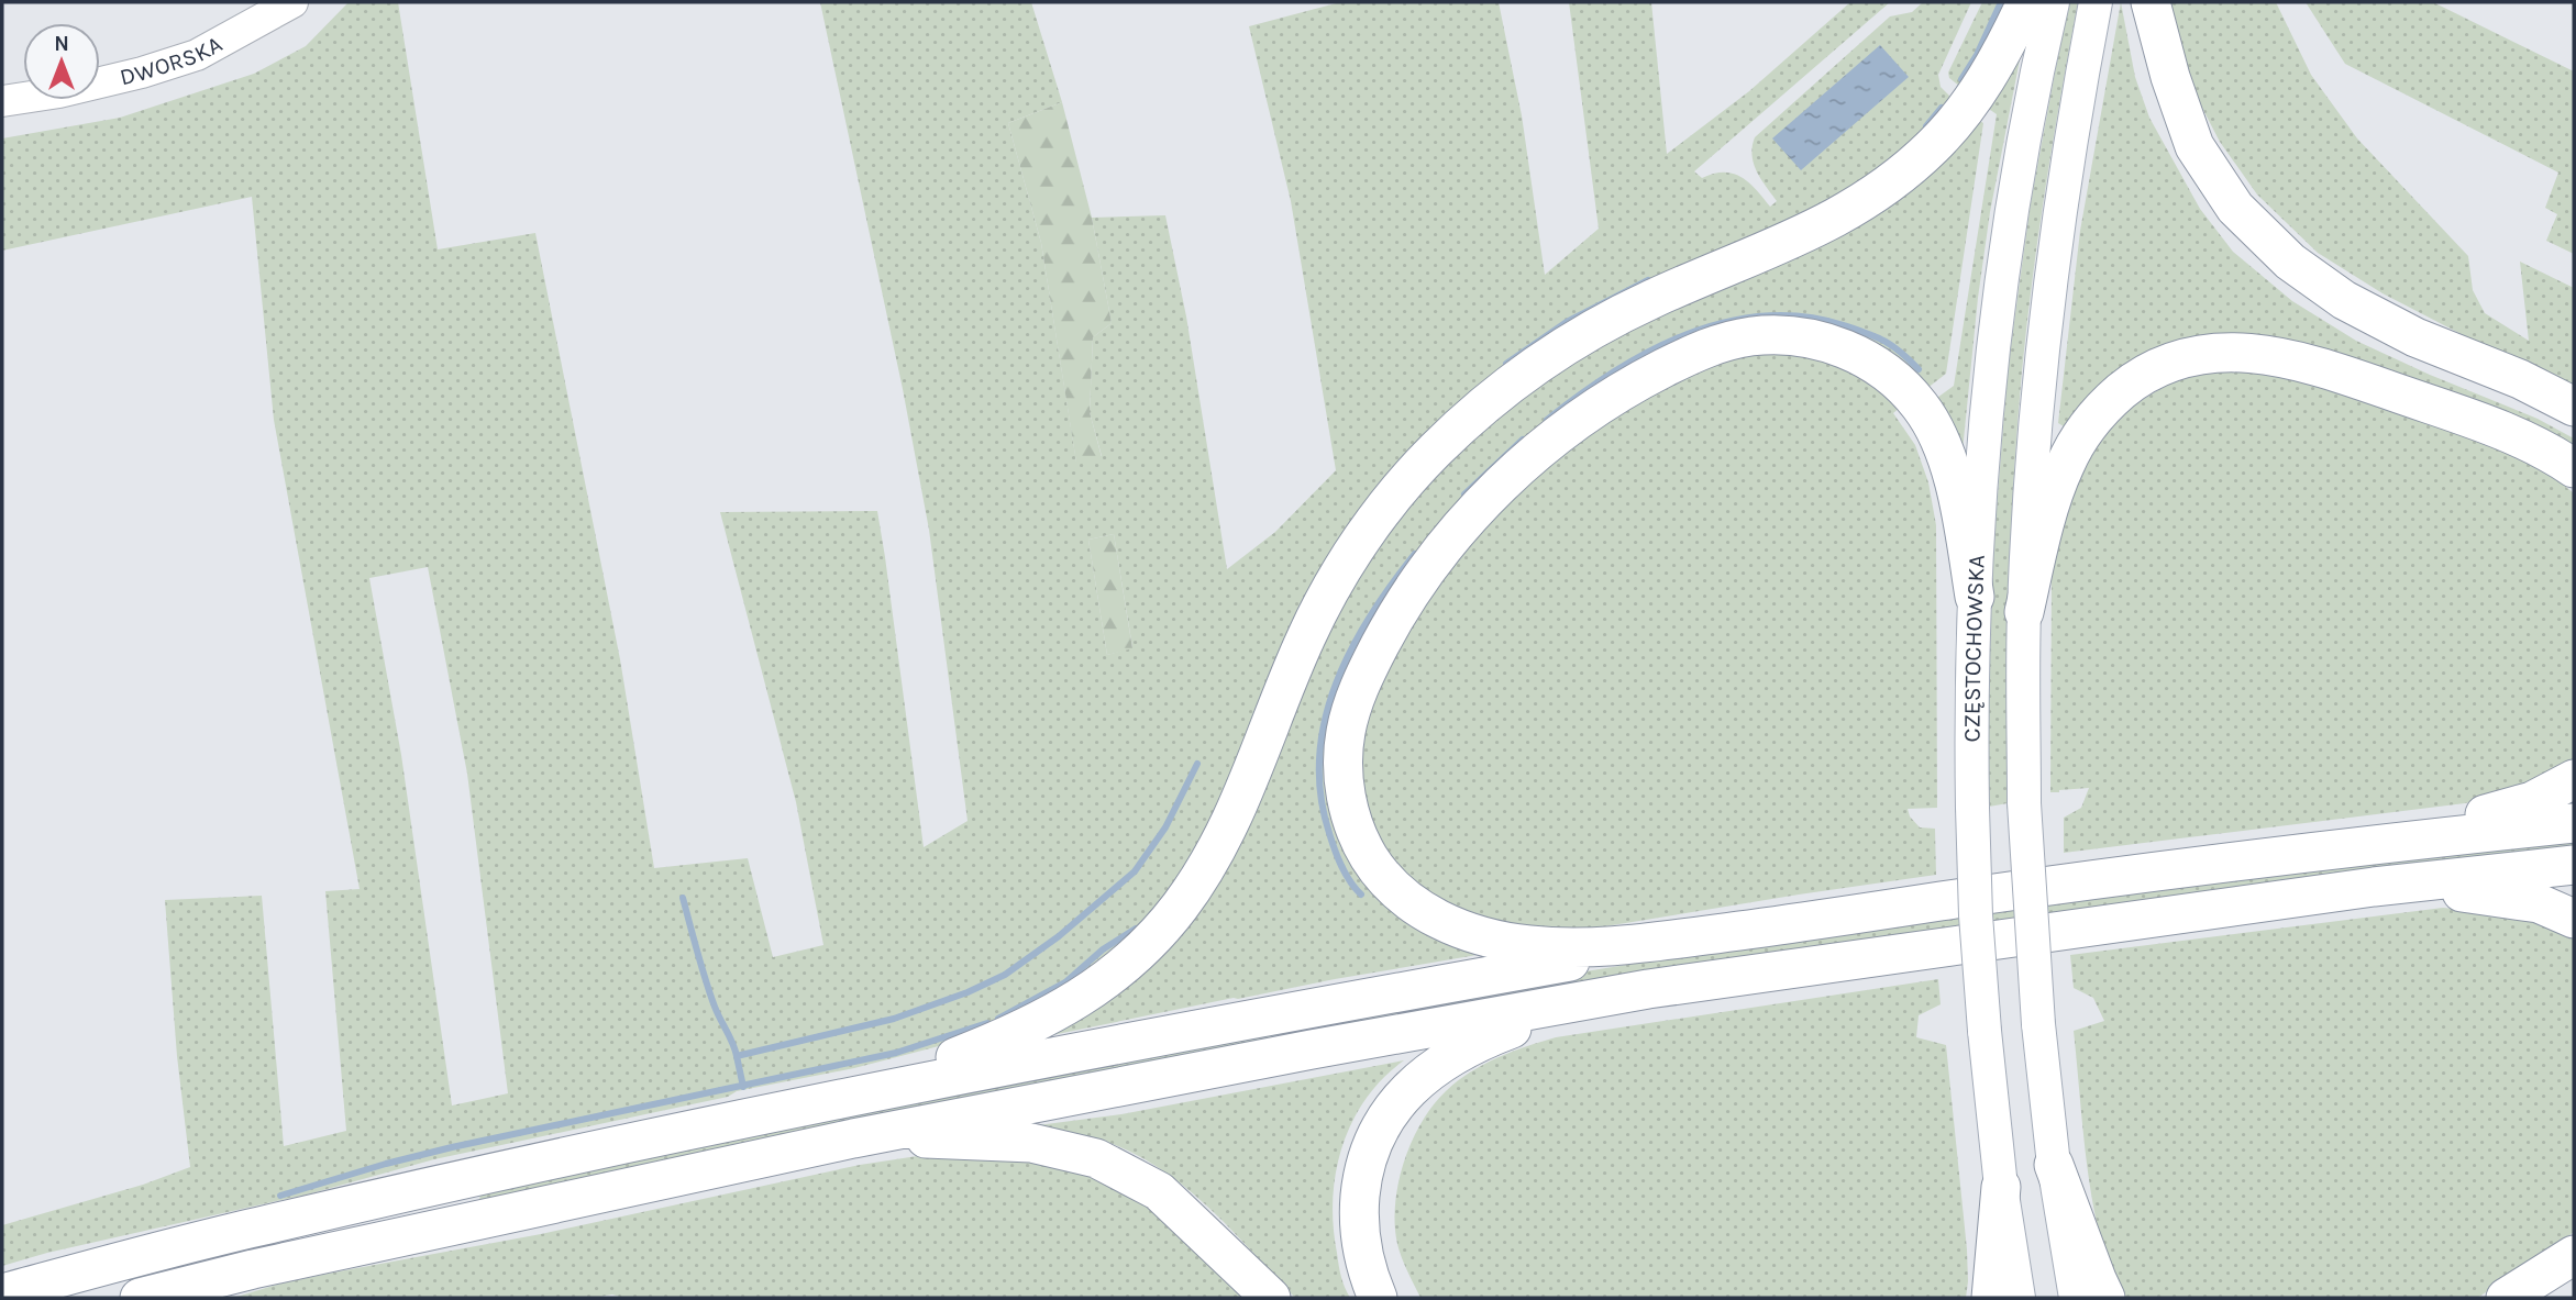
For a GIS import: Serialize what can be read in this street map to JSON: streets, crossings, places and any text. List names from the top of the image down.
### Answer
{
  "streets": {
    "main road": ["CZĘSTOCHOWSKA"],
    "street": ["DWORSKA"]
  },
  "north": "top"
}
